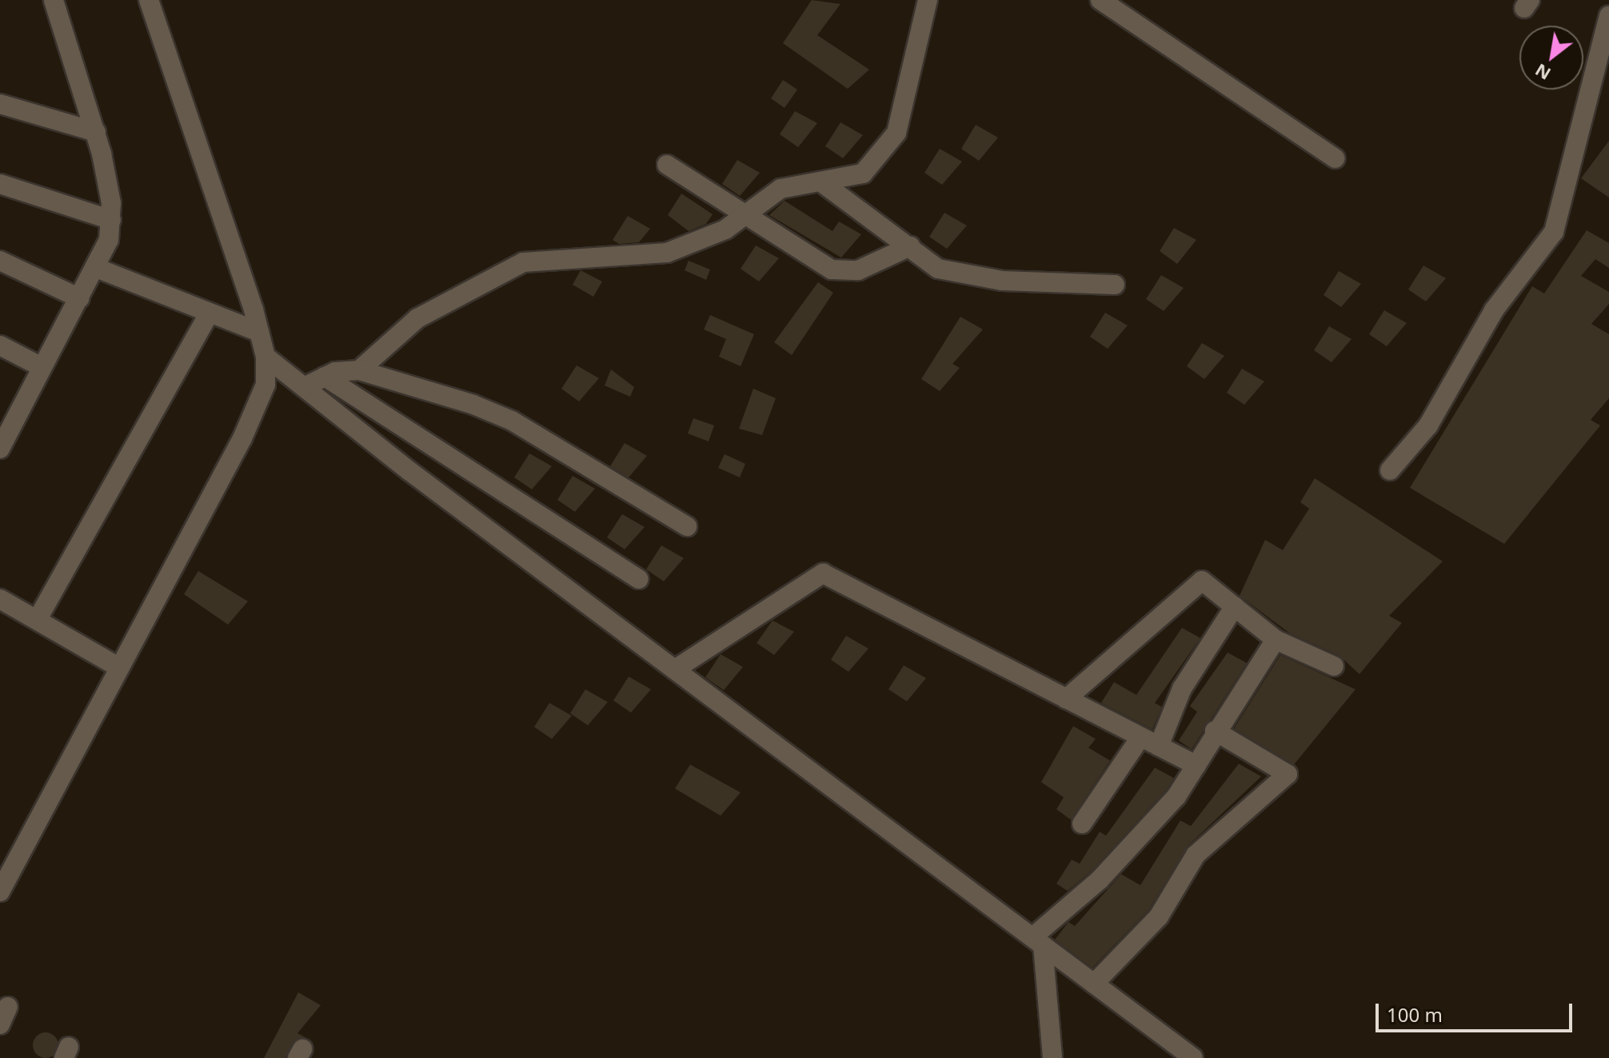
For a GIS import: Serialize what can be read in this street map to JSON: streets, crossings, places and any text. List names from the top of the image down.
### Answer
{
  "scale_bar": "100 m",
  "north": "bottom left"
}
